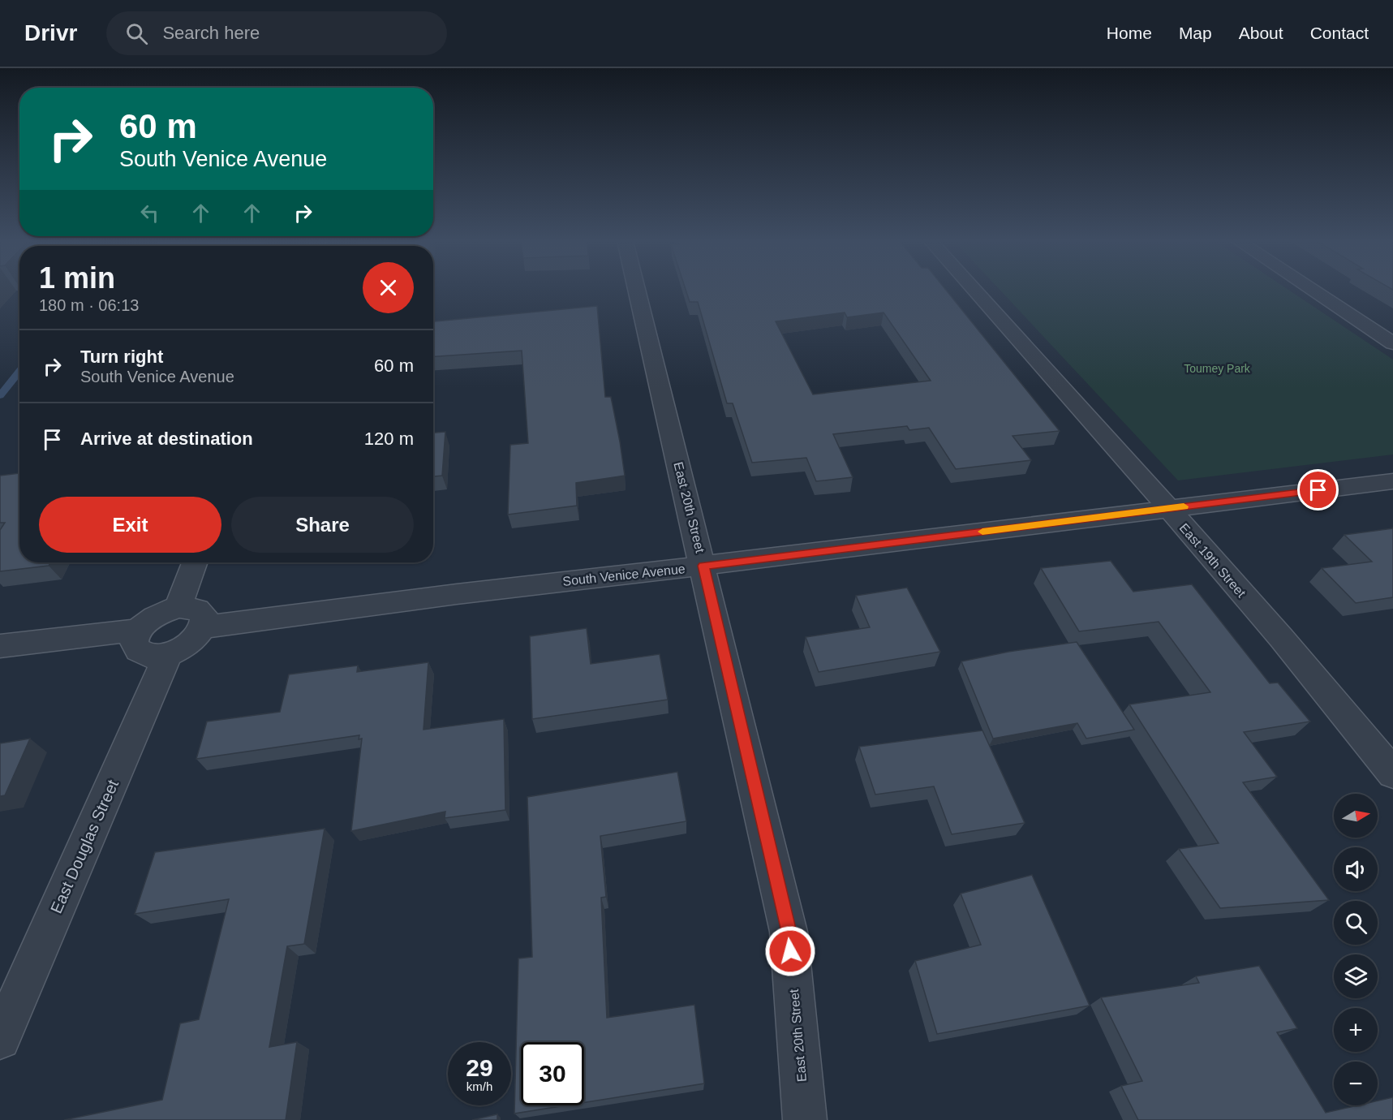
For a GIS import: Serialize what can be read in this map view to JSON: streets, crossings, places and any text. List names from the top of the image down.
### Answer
{
  "streets": {
    "street": [
      "East 20th Street",
      "East 19th Street",
      "South Venice Avenue",
      "East Douglas Street"
    ]
  },
  "crossings": [
    ["East 20th Street", "South Venice Avenue"],
    ["East 19th Street", "South Venice Avenue"]
  ],
  "parks": ["Toumey Park"],
  "north": "right",
  "page": {
    "header": "Drivr",
    "search": "Search here",
    "nav": [
      "Home",
      "Map",
      "About",
      "Contact"
    ],
    "turn": ["60 m", "South Venice Avenue"],
    "heading": ["1 min", "180 m · 06:13"],
    "list": [
      {
        "name": "Turn right",
        "note": "South Venice Avenue",
        "value": "60 m"
      },
      {
        "name": "Arrive at destination",
        "value": "120 m"
      }
    ],
    "buttons": ["Exit", "Share"],
    "map_buttons": ["+", "−"],
    "speed": "29 km/h",
    "limit": "30"
  }
}
